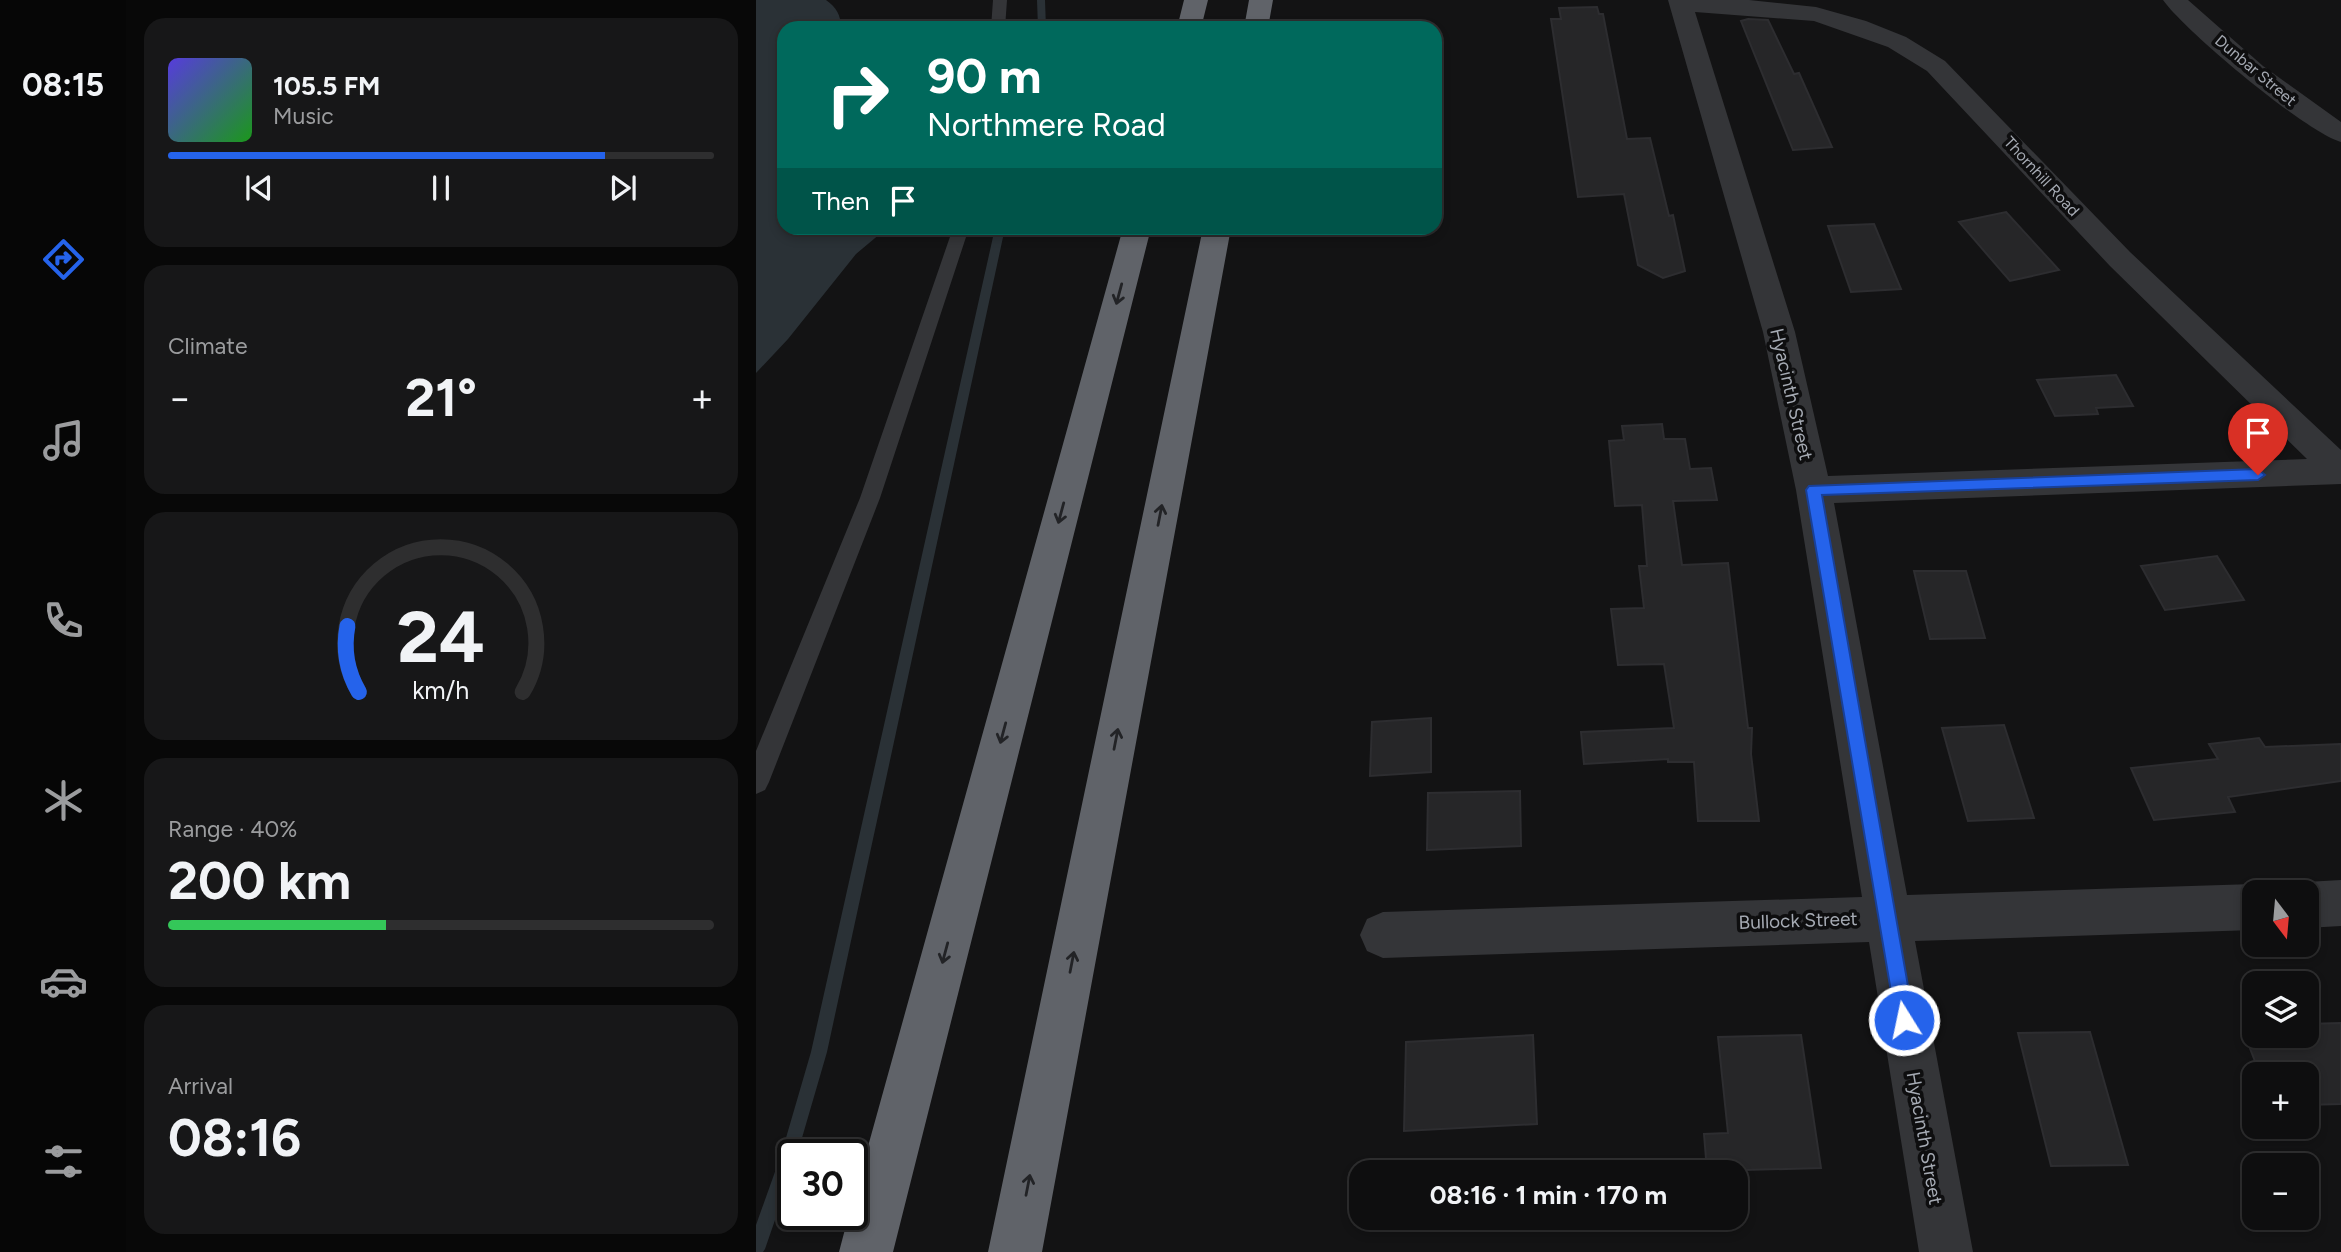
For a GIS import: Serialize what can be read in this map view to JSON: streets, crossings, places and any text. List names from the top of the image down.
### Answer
{
  "streets": {
    "street": [
      "Dunbar Street",
      "Thornhill Road",
      "Hyacinth Street",
      "Bullock Street"
    ]
  },
  "crossings": [
    ["Thornhill Road", "Hyacinth Street"],
    ["Hyacinth Street", "Bullock Street"]
  ],
  "north": "bottom",
  "page": {
    "tabs": "08:15",
    "turn": ["90 m", "Northmere Road"],
    "song": ["105.5 FM", "Music"],
    "then": "Then",
    "tile": [
      "Climate",
      ["Range · 40%", "200 km"],
      ["Arrival", "08:16"]
    ],
    "heat": ["−", "21°", "+"],
    "map_buttons": ["+", "−"],
    "limit": "30",
    "trip": "08:16 · 1 min · 170 m",
    "gauge": ["24", "km/h"]
  }
}
